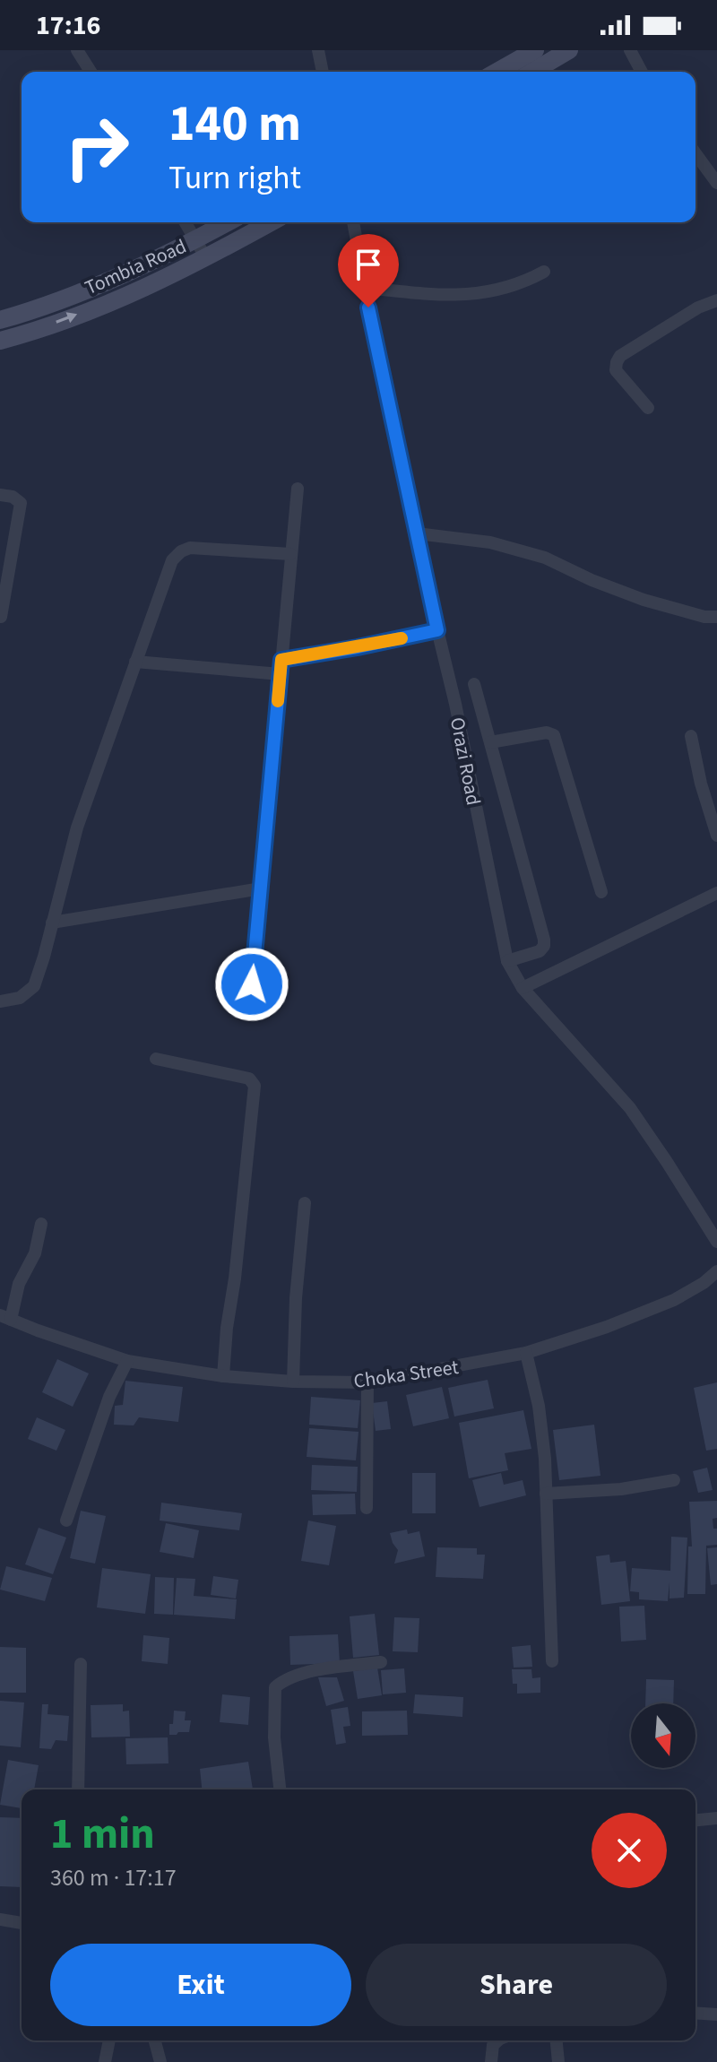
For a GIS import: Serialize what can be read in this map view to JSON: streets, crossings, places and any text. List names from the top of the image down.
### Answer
{
  "streets": {
    "main road": ["Tombia Road"],
    "street": ["Orazi Road", "Choka Street"]
  },
  "north": "bottom",
  "page": {
    "status": "17:16",
    "turn": ["140 m", "Turn right"],
    "heading": ["1 min", "360 m · 17:17"],
    "buttons": ["Exit", "Share"]
  }
}
